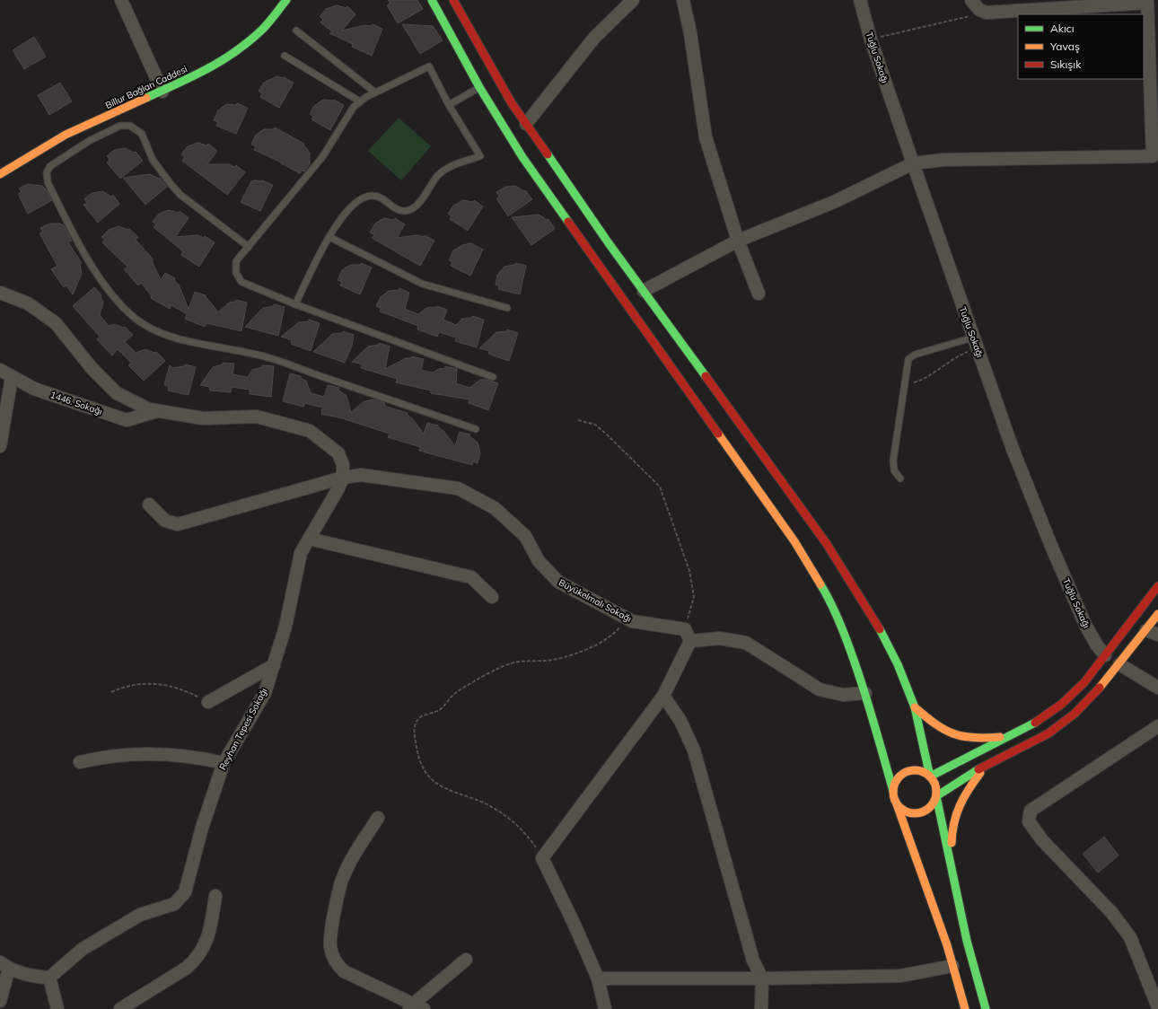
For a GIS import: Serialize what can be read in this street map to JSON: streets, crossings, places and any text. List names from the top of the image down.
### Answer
{
  "streets": {
    "street": [
      "Tuğlu Sokağı",
      "Billur Bağları Caddesi",
      "1446. Sokağı",
      "Büyükelmalı Sokağı",
      "Reyhan Tepesi Sokağı"
    ]
  },
  "crossings": [
    ["Büyükelmalı Sokağı", "Reyhan Tepesi Sokağı"]
  ],
  "legend": ["Akıcı", "Yavaş", "Sıkışık"]
}
